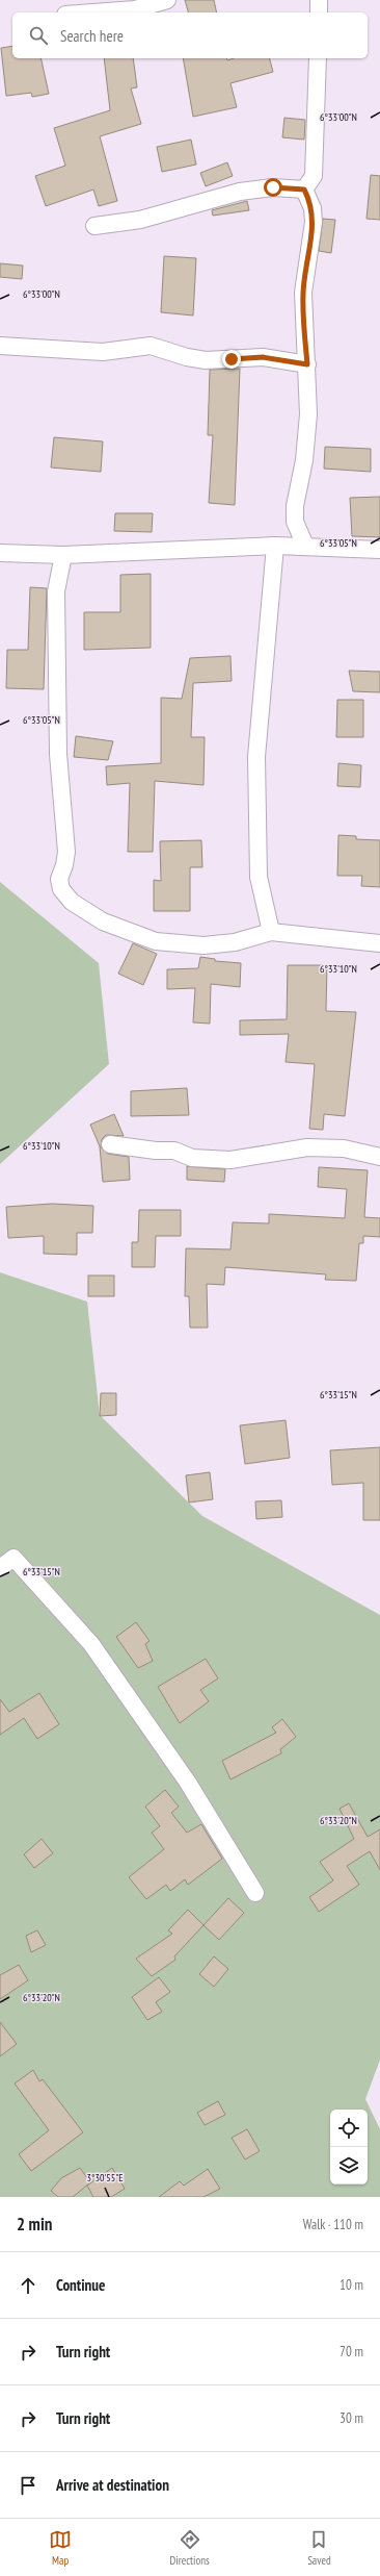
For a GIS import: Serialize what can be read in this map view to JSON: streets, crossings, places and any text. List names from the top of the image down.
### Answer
{
  "page": {
    "search": "Search here",
    "heading": ["2 min", "Walk · 110 m"],
    "list": [
      ["Continue", "10 m"],
      ["Turn right", "70 m"],
      ["Turn right", "30 m"],
      "Arrive at destination"
    ],
    "nav": ["Map", "Directions", "Saved"]
  },
  "coordinates": [
    "6°33'00\"N",
    "6°33'05\"N",
    "6°33'10\"N",
    "6°33'15\"N",
    "6°33'20\"N",
    "3°30'55\"E"
  ]
}
